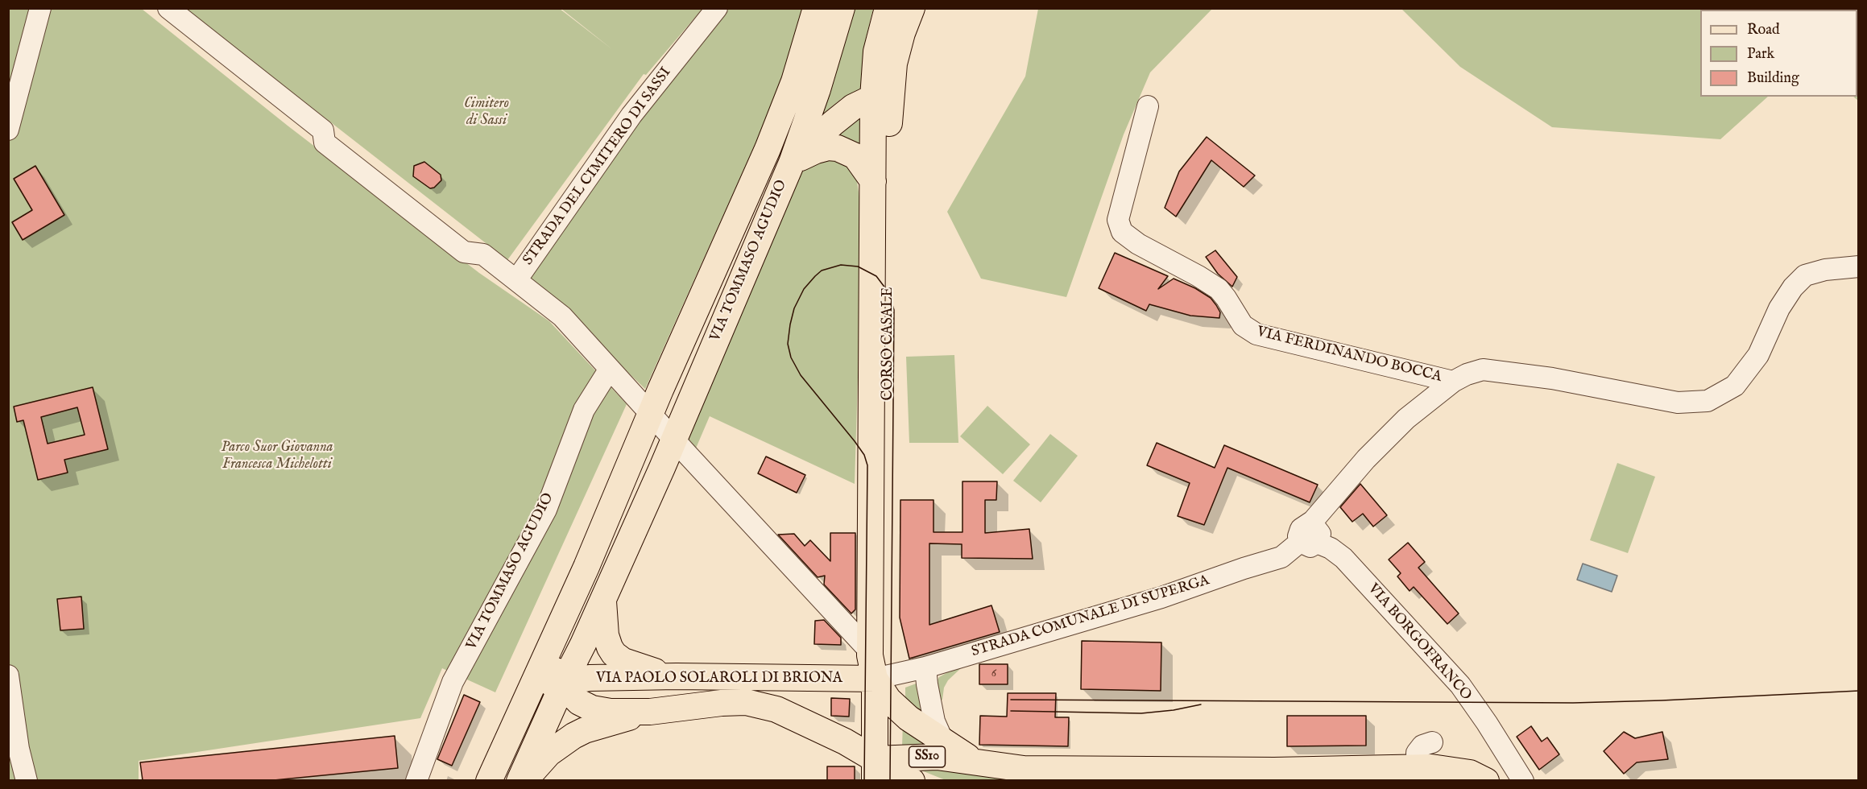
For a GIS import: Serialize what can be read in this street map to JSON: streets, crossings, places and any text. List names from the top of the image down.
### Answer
{
  "streets": {
    "main road": [
      "VIA TOMMASO AGUDIO",
      "CORSO CASALE",
      "VIA PAOLO SOLAROLI DI BRIONA",
      "SS10"
    ],
    "street": [
      "STRADA DEL CIMITERO DI SASSI",
      "VIA FERDINANDO BOCCA",
      "STRADA COMUNALE DI SUPERGA",
      "VIA BORGOFRANCO"
    ]
  },
  "crossings": [
    ["STRADA DEL CIMITERO DI SASSI", "VIA TOMMASO AGUDIO"],
    ["VIA TOMMASO AGUDIO", "VIA PAOLO SOLAROLI DI BRIONA"],
    ["CORSO CASALE", "STRADA COMUNALE DI SUPERGA"],
    ["CORSO CASALE", "VIA PAOLO SOLAROLI DI BRIONA"],
    ["CORSO CASALE", "SS10"],
    ["VIA FERDINANDO BOCCA", "STRADA COMUNALE DI SUPERGA"],
    ["STRADA COMUNALE DI SUPERGA", "VIA BORGOFRANCO"],
    ["STRADA COMUNALE DI SUPERGA", "VIA PAOLO SOLAROLI DI BRIONA"],
    ["VIA PAOLO SOLAROLI DI BRIONA", "SS10"]
  ],
  "parks": ["Cimitero di Sassi", "Parco Suor Giovanna Francesca Michelotti"],
  "house_numbers": ["6"],
  "legend": ["Road", "Park", "Building"]
}
